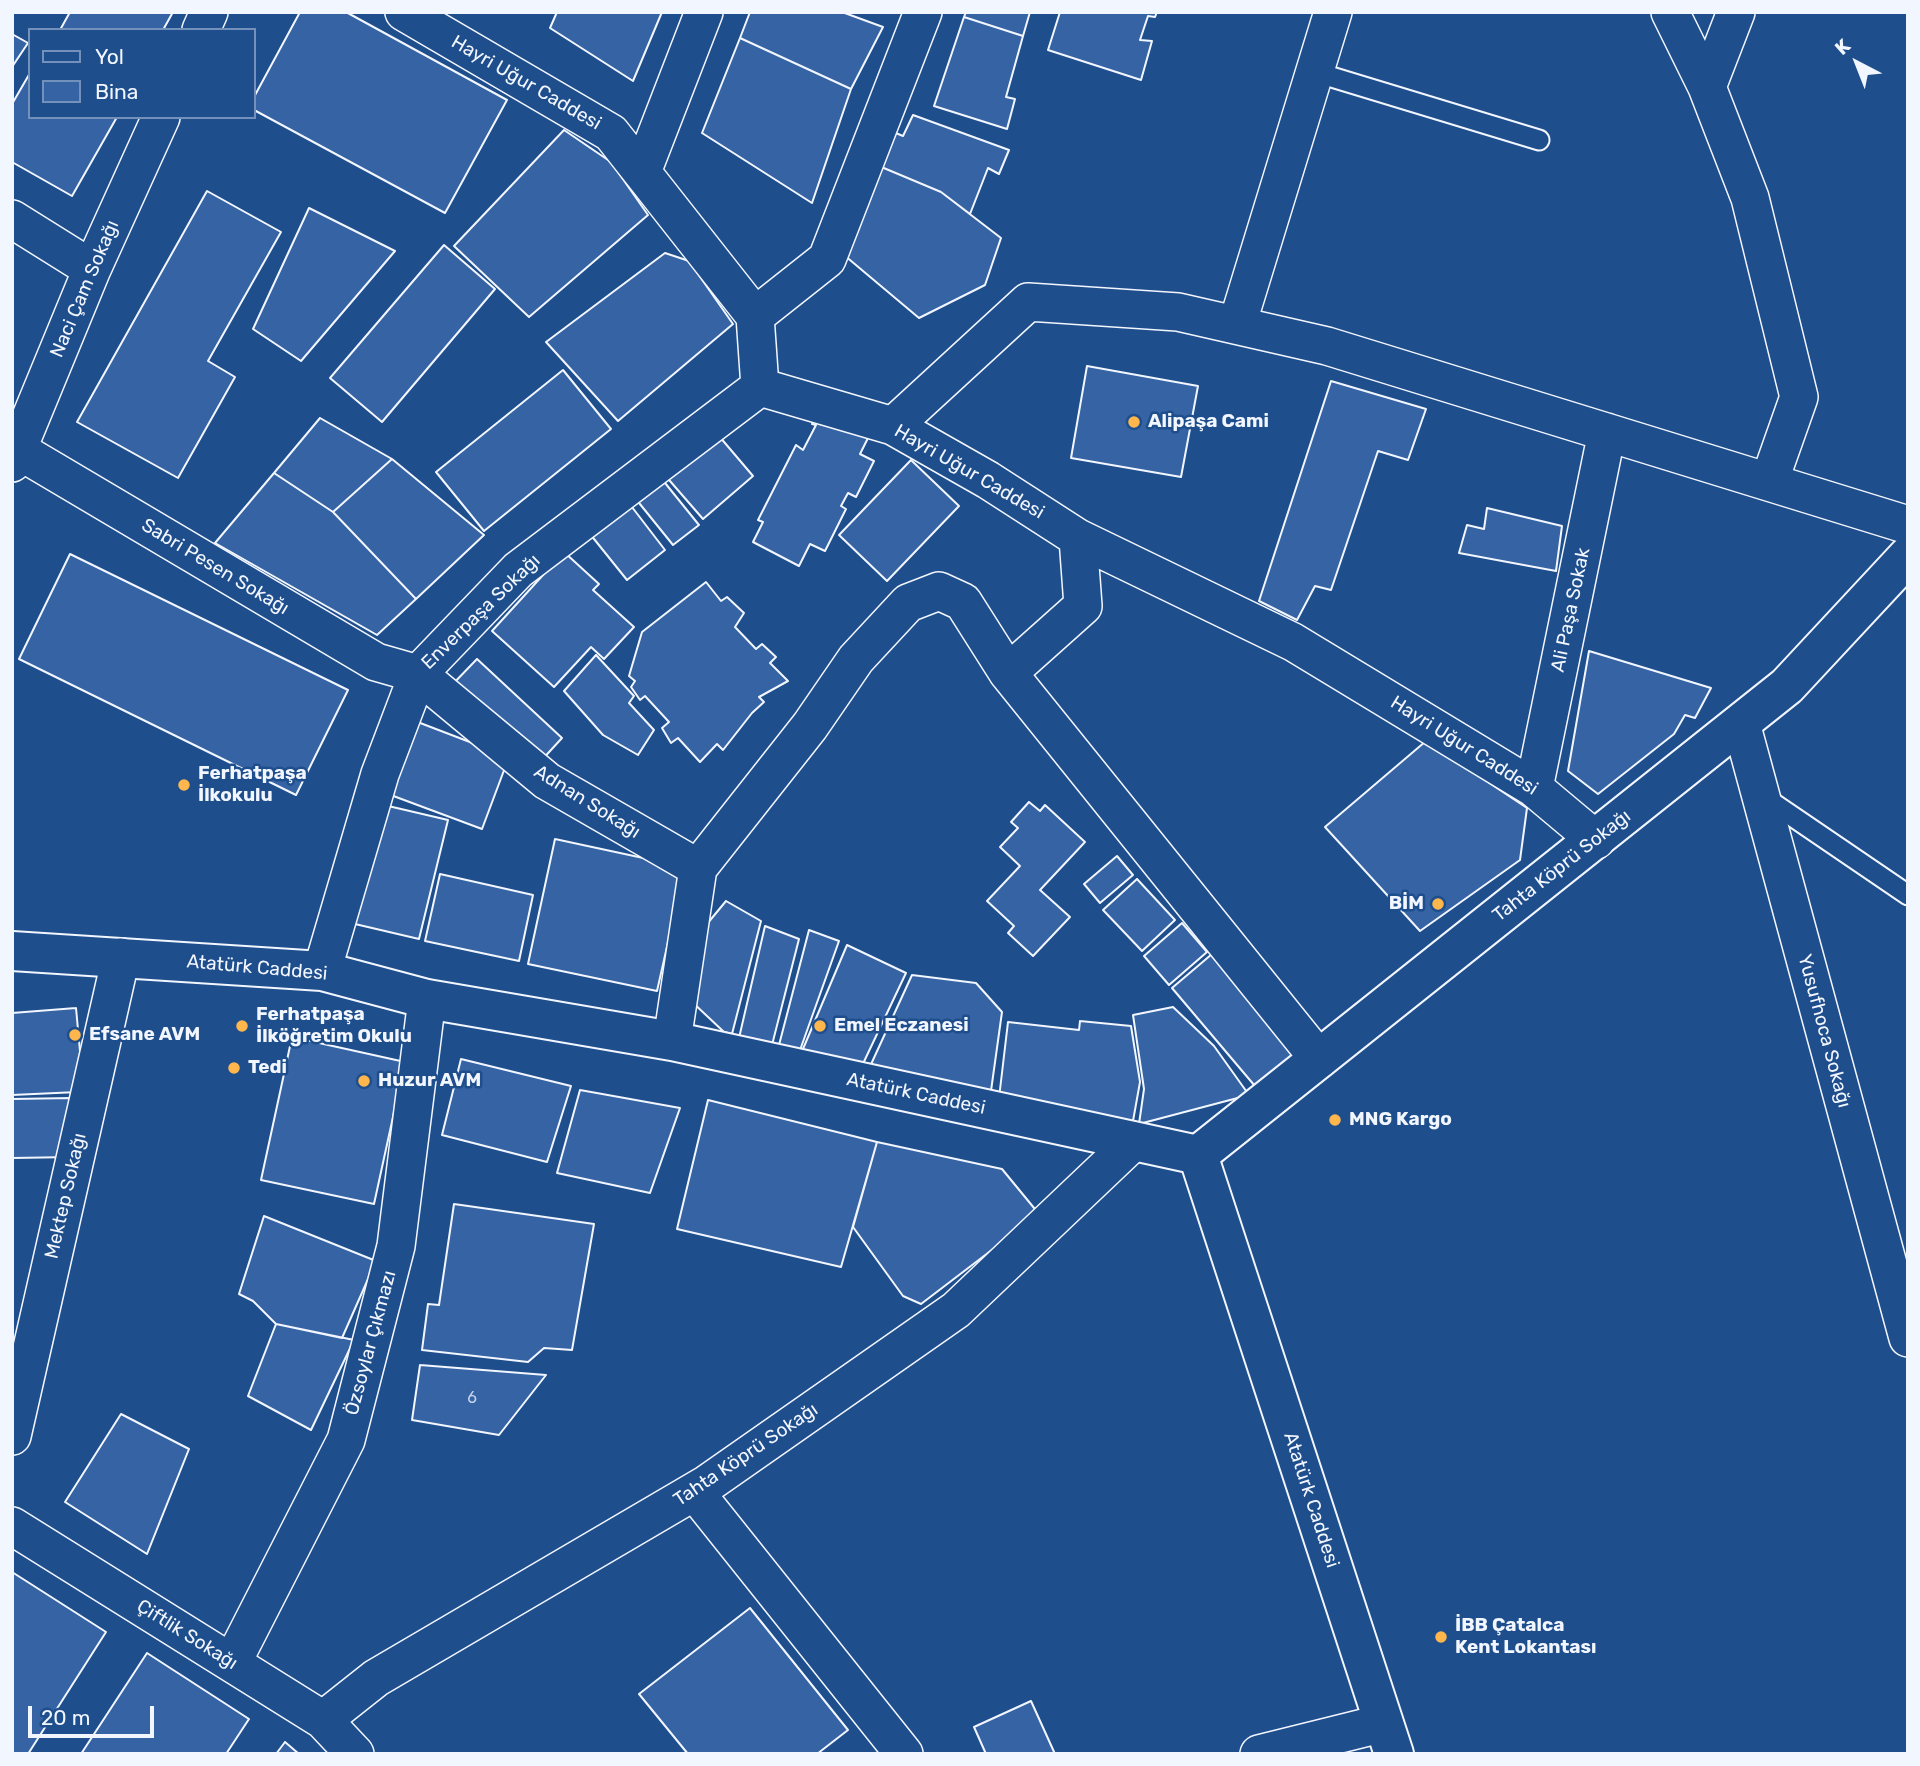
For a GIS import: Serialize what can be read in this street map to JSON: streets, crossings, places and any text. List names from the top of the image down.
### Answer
{
  "streets": {
    "main road": ["Tahta Köprü Sokağı", "Atatürk Caddesi"],
    "street": [
      "Hayri Uğur Caddesi",
      "Naci Çam Sokağı",
      "Sabri Pesen Sokağı",
      "Ali Paşa Sokak",
      "Enverpaşa Sokağı",
      "Adnan Sokağı",
      "Yusufhoca Sokağı",
      "Mektep Sokağı",
      "Özsoylar Çıkmazı",
      "Çiftlik Sokağı"
    ]
  },
  "crossings": [
    ["Hayri Uğur Caddesi", "Ali Paşa Sokak"],
    ["Hayri Uğur Caddesi", "Enverpaşa Sokağı"],
    ["Hayri Uğur Caddesi", "Tahta Köprü Sokağı"],
    ["Naci Çam Sokağı", "Sabri Pesen Sokağı"],
    ["Sabri Pesen Sokağı", "Enverpaşa Sokağı"],
    ["Sabri Pesen Sokağı", "Adnan Sokağı"],
    ["Enverpaşa Sokağı", "Adnan Sokağı"],
    ["Enverpaşa Sokağı", "Atatürk Caddesi"],
    ["Tahta Köprü Sokağı", "Atatürk Caddesi"],
    ["Tahta Köprü Sokağı", "Yusufhoca Sokağı"],
    ["Tahta Köprü Sokağı", "Çiftlik Sokağı"],
    ["Atatürk Caddesi", "Mektep Sokağı"],
    ["Atatürk Caddesi", "Özsoylar Çıkmazı"],
    ["Özsoylar Çıkmazı", "Çiftlik Sokağı"]
  ],
  "places": [
    "Alipaşa Cami",
    "Ferhatpaşa İlkokulu",
    "BİM",
    "Ferhatpaşa İlköğretim Okulu",
    "Emel Eczanesi",
    "Efsane AVM",
    "Tedi",
    "Huzur AVM",
    "MNG Kargo",
    "İBB Çatalca Kent Lokantası"
  ],
  "house_numbers": ["6"],
  "legend": ["Yol", "Bina"],
  "scale_bar": "20 m",
  "north": "top left"
}
